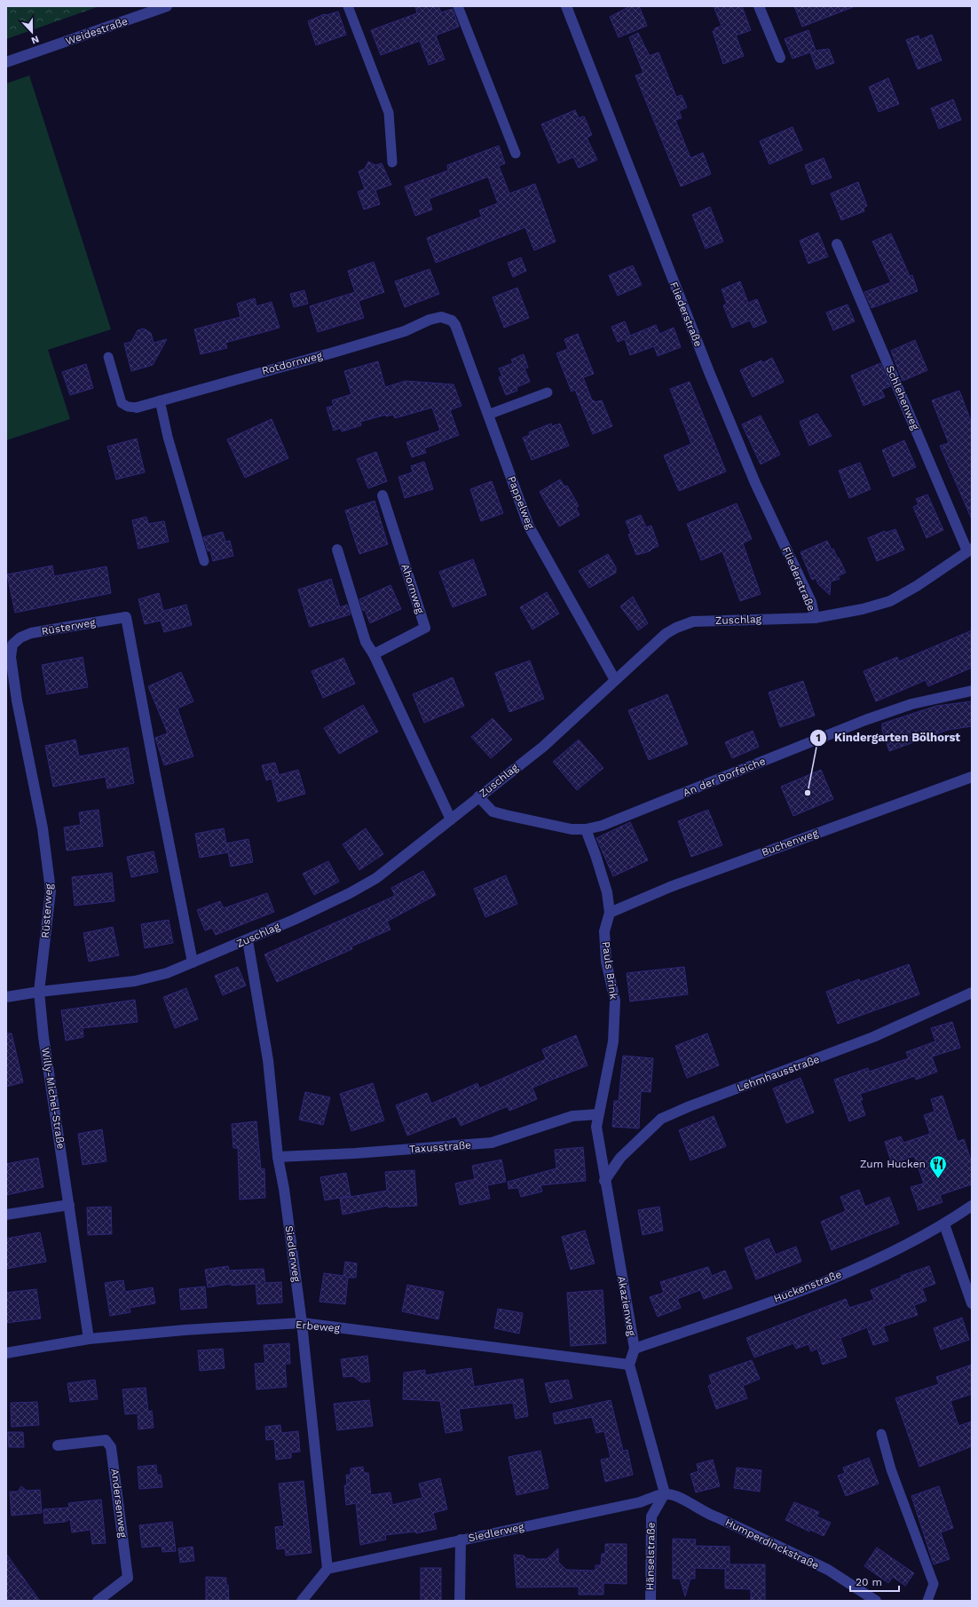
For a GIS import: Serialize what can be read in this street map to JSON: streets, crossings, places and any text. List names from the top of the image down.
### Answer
{
  "streets": {
    "street": [
      "Weidestraße",
      "Fliederstraße",
      "Rotdornweg",
      "Schlehenweg",
      "Pappelweg",
      "Ahornweg",
      "Zuschlag",
      "Rüsterweg",
      "An der Dorfeiche",
      "Buchenweg",
      "Pauls Brink",
      "Lehmhausstraße",
      "Willy-Michel-Straße",
      "Taxusstraße",
      "Siedlerweg",
      "Huckenstraße",
      "Akazienweg",
      "Erbeweg",
      "Andersenweg",
      "Humperdinckstraße",
      "Hänselstraße"
    ]
  },
  "crossings": [
    ["Fliederstraße", "Zuschlag"],
    ["Rotdornweg", "Pappelweg"],
    ["Schlehenweg", "Zuschlag"],
    ["Pappelweg", "Zuschlag"],
    ["Zuschlag", "Rüsterweg"],
    ["Zuschlag", "An der Dorfeiche"],
    ["Zuschlag", "Willy-Michel-Straße"],
    ["Zuschlag", "Siedlerweg"],
    ["Rüsterweg", "Willy-Michel-Straße"],
    ["An der Dorfeiche", "Pauls Brink"],
    ["Buchenweg", "Pauls Brink"],
    ["Pauls Brink", "Taxusstraße"],
    ["Pauls Brink", "Akazienweg"],
    ["Lehmhausstraße", "Akazienweg"],
    ["Willy-Michel-Straße", "Erbeweg"],
    ["Taxusstraße", "Siedlerweg"],
    ["Taxusstraße", "Akazienweg"],
    ["Siedlerweg", "Erbeweg"],
    ["Siedlerweg", "Humperdinckstraße"],
    ["Siedlerweg", "Hänselstraße"],
    ["Huckenstraße", "Akazienweg"],
    ["Akazienweg", "Erbeweg"],
    ["Humperdinckstraße", "Hänselstraße"]
  ],
  "places": {
    "other": ["Kindergarten Bölhorst"],
    "restaurant": ["Zum Hucken"]
  },
  "scale_bar": "20 m",
  "north": "bottom"
}
